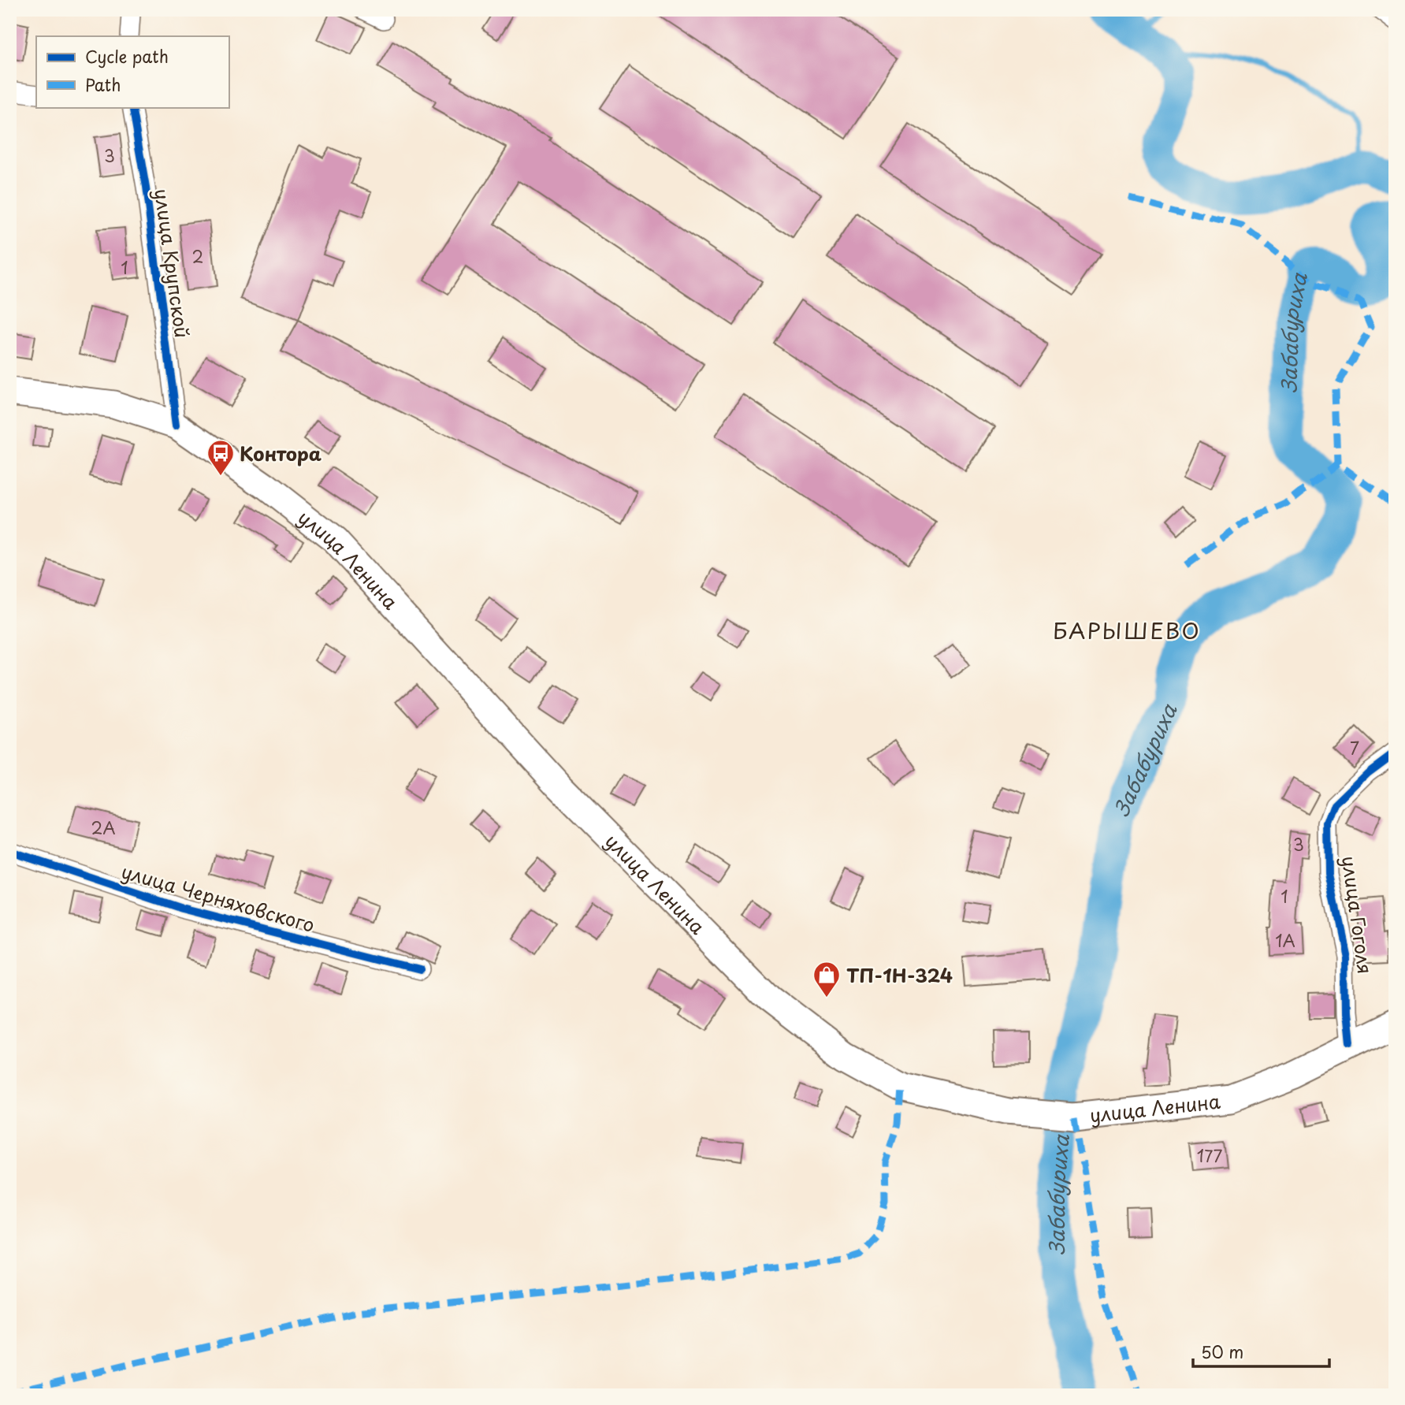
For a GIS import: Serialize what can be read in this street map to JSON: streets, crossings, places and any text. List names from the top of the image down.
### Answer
{
  "streets": {
    "main road": ["улица Ленина"],
    "street": ["улица Крупской", "улица Черняховского", "улица Гоголя"]
  },
  "crossings": [
    ["улица Крупской", "улица Ленина"],
    ["улица Ленина", "улица Гоголя"]
  ],
  "districts": ["БАРЫШЕВО"],
  "water": ["Забабуриха"],
  "places": {
    "bus stop": ["Контора"],
    "shop": ["ТП-1Н-324"]
  },
  "house_numbers": [
    "3",
    "2",
    "1",
    "7",
    "2А",
    "3",
    "1",
    "1А",
    "177"
  ],
  "legend": ["Cycle path", "Path"],
  "scale_bar": "50 m"
}
